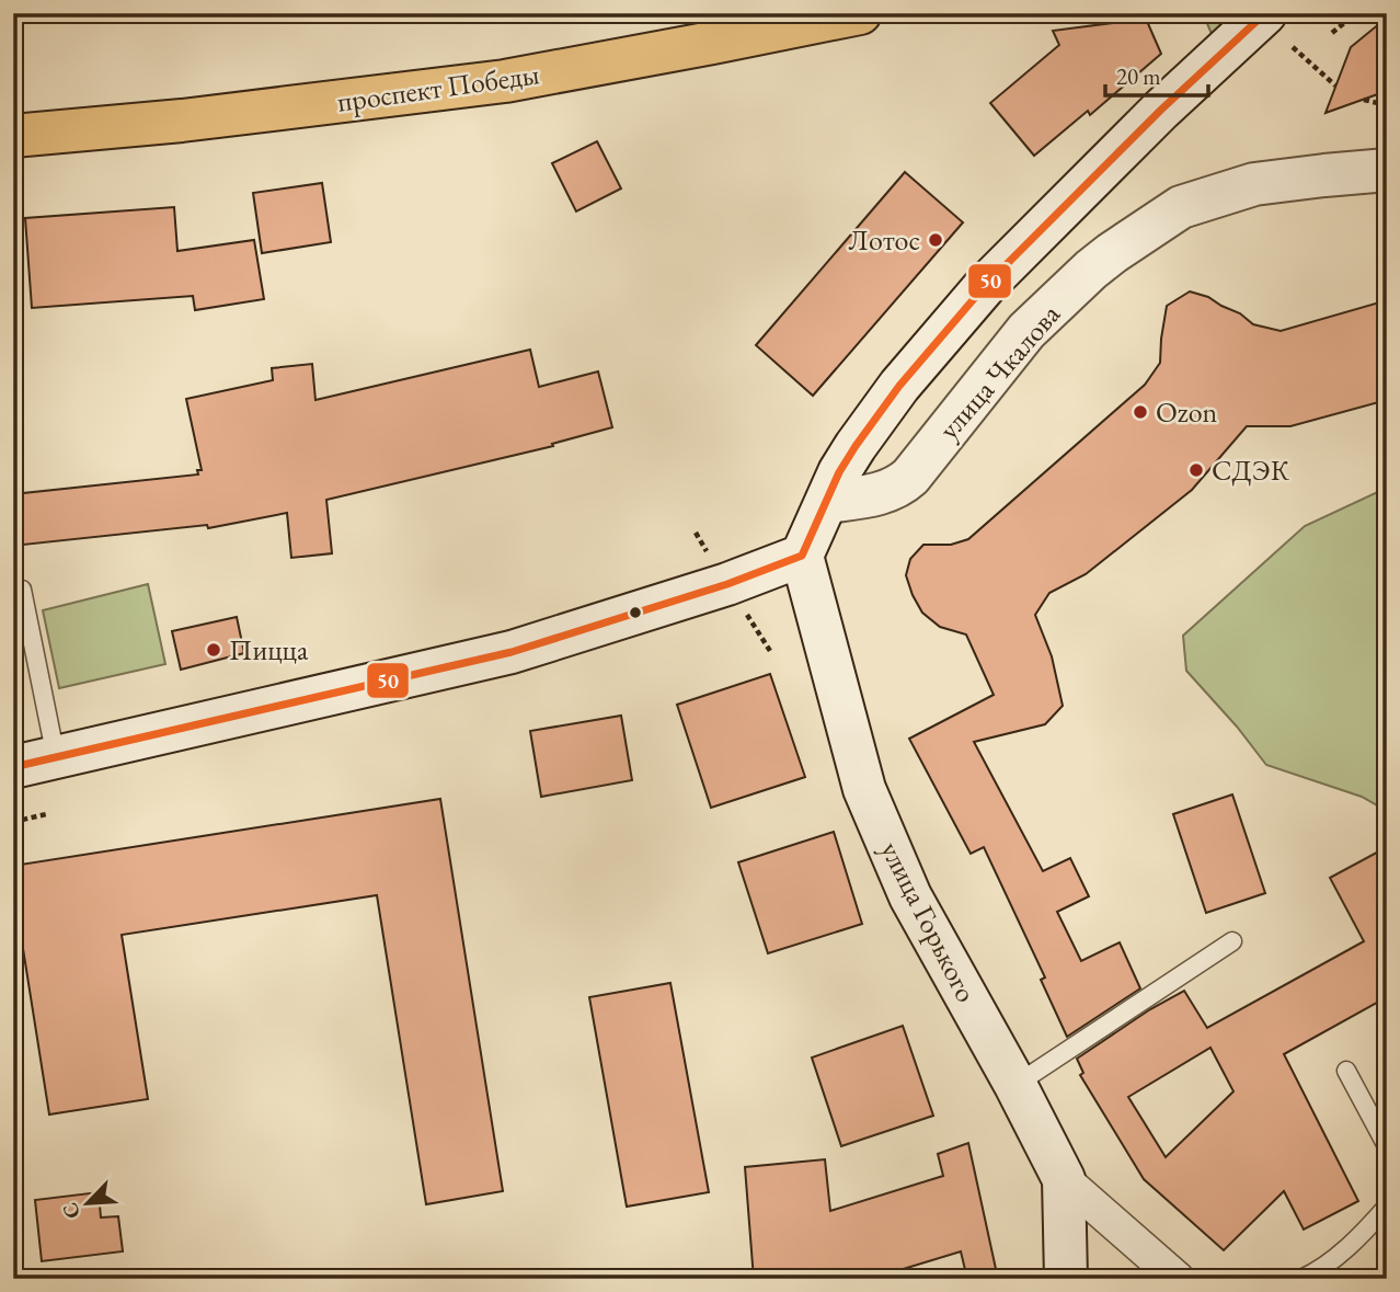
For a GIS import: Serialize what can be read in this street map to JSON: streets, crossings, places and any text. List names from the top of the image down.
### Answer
{
  "streets": {
    "main road": ["проспект Победы", "улица Чкалова", "улица Горького"]
  },
  "places": [
    "Лотос",
    "Ozon",
    "СДЭК",
    "Пицца"
  ],
  "lines": ["transit line 50"],
  "scale_bar": "20 m",
  "north": "bottom left"
}
